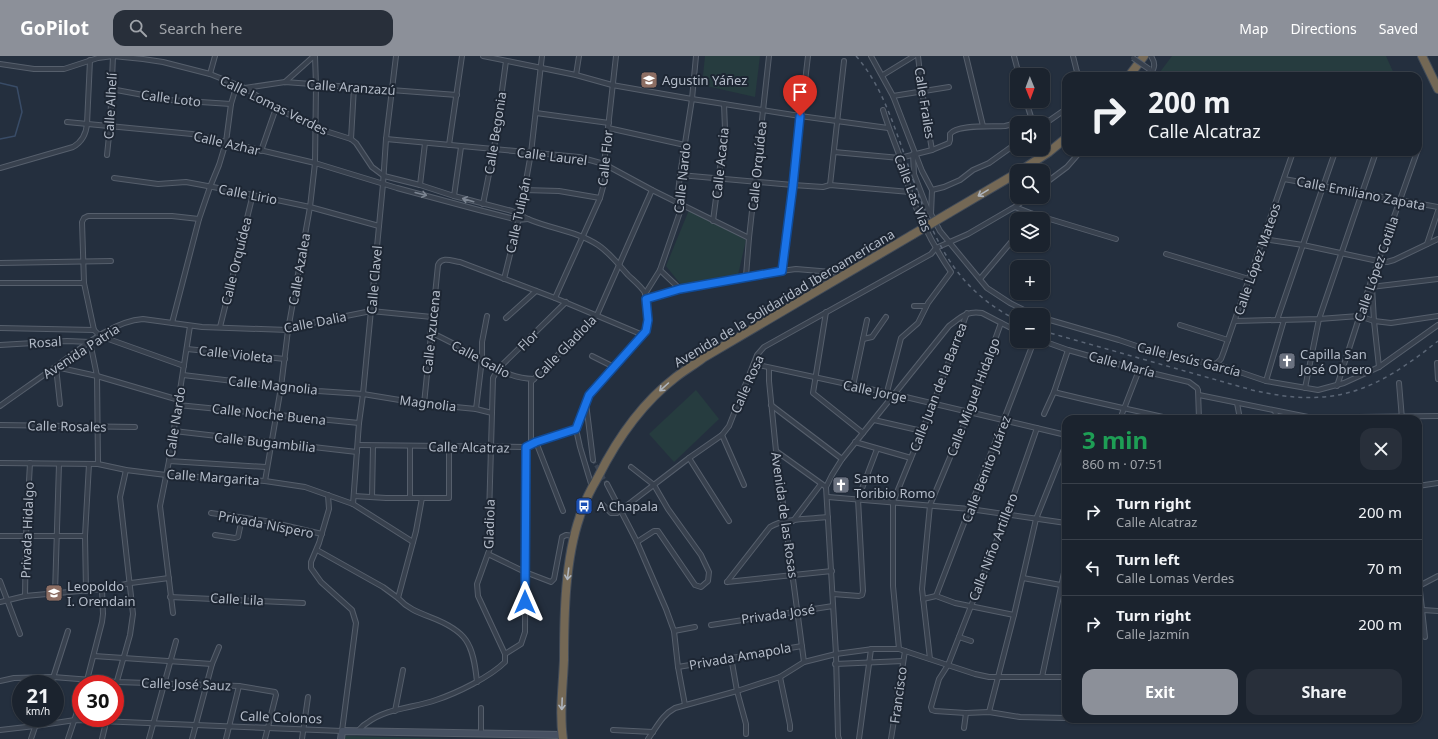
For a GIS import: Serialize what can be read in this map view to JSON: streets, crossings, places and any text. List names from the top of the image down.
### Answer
{
  "streets": {
    "highway": ["Avenida de la Solidaridad Iberoamericana"],
    "street": [
      "Calle Aranzazú",
      "Calle Loto",
      "Calle Frailes",
      "Calle Lomas Verdes",
      "Calle Alhelí",
      "Calle Begonia",
      "Calle Azhar",
      "Calle Laurel",
      "Calle Flor",
      "Calle Acacia",
      "Calle Orquídea",
      "Calle Nardo",
      "Calle Las Vías",
      "Calle Emiliano Zapata",
      "Calle Lirio",
      "Calle Tulipán",
      "Calle López Mateos",
      "Calle Azalea",
      "Calle López Cotilla",
      "Calle Clavel",
      "Calle Dalia",
      "Calle Azucena",
      "Flor",
      "Rosal",
      "Calle Gladiola",
      "Avenida Patria",
      "Calle Violeta",
      "Calle Galio",
      "Calle Jesús García",
      "Calle María",
      "Calle Rosa",
      "Calle Magnolia",
      "Calle Juan de la Barrea",
      "Calle Jorge",
      "Calle Miguel Hidalgo",
      "Magnolia",
      "Calle Noche Buena",
      "Calle Rosales",
      "Calle Bugambilia",
      "Calle Alcatraz",
      "Calle Benito Juárez",
      "Calle Margarita",
      "Avenida de las Rosas",
      "Privada Níspero",
      "Gladiola",
      "Privada Hidalgo",
      "Calle Niño Artillero",
      "Calle Lila",
      "Privada José",
      "Privada Amapola",
      "Calle José Sauz",
      "Francisco",
      "Calle Colonos"
    ]
  },
  "crossings": [
    ["Calle Aranzazú", "Calle Lomas Verdes"],
    ["Calle Aranzazú", "Calle Azalea"],
    ["Calle Aranzazú", "Calle Clavel"],
    ["Calle Loto", "Calle Alhelí"],
    ["Calle Lomas Verdes", "Calle Alhelí"],
    ["Calle Lomas Verdes", "Calle Azalea"],
    ["Calle Alhelí", "Calle Azhar"],
    ["Calle Begonia", "Calle Laurel"],
    ["Calle Azhar", "Calle Azalea"],
    ["Calle Azhar", "Calle Clavel"],
    ["Calle Laurel", "Calle Flor"],
    ["Calle Laurel", "Calle Acacia"],
    ["Calle Laurel", "Calle Orquídea"],
    ["Calle Laurel", "Calle Nardo"],
    ["Calle Laurel", "Calle Tulipán"],
    ["Calle Laurel", "Calle Clavel"],
    ["Calle Laurel", "Calle Gladiola"],
    ["Calle Orquídea", "Calle Lirio"],
    ["Calle Orquídea", "Calle Dalia"],
    ["Calle Nardo", "Calle Dalia"],
    ["Calle Nardo", "Calle Violeta"],
    ["Calle Nardo", "Calle Magnolia"],
    ["Calle Nardo", "Calle Noche Buena"],
    ["Calle Nardo", "Calle Bugambilia"],
    ["Calle Nardo", "Calle Margarita"],
    ["Calle Nardo", "Calle Lila"],
    ["Calle Las Vías", "Calle Rosa"],
    ["Calle Emiliano Zapata", "Calle López Mateos"],
    ["Calle Emiliano Zapata", "Calle López Cotilla"],
    ["Calle Lirio", "Calle Azalea"],
    ["Calle Lirio", "Calle Clavel"],
    ["Calle Tulipán", "Calle Azucena"],
    ["Calle López Mateos", "Calle Jesús García"],
    ["Calle Azalea", "Calle Dalia"],
    ["Calle Azalea", "Calle Violeta"],
    ["Calle Azalea", "Calle Magnolia"],
    ["Calle Azalea", "Calle Noche Buena"],
    ["Calle Azalea", "Calle Bugambilia"],
    ["Calle Azalea", "Calle Margarita"],
    ["Calle López Cotilla", "Calle Jesús García"],
    ["Calle Clavel", "Calle Dalia"],
    ["Calle Clavel", "Calle Magnolia"],
    ["Calle Clavel", "Magnolia"],
    ["Calle Clavel", "Calle Noche Buena"],
    ["Calle Clavel", "Calle Bugambilia"],
    ["Calle Clavel", "Calle Alcatraz"],
    ["Calle Clavel", "Calle Margarita"],
    ["Avenida de la Solidaridad Iberoamericana", "Calle Colonos"],
    ["Calle Dalia", "Calle Azucena"],
    ["Calle Dalia", "Avenida Patria"],
    ["Calle Azucena", "Calle Galio"],
    ["Calle Azucena", "Magnolia"],
    ["Flor", "Calle Galio"],
    ["Flor", "Gladiola"],
    ["Rosal", "Avenida Patria"],
    ["Calle Gladiola", "Calle Galio"],
    ["Calle Gladiola", "Calle Alcatraz"],
    ["Calle Rosa", "Calle Jorge"],
    ["Calle Magnolia", "Magnolia"],
    ["Calle Juan de la Barrea", "Calle Jorge"],
    ["Calle Jorge", "Calle Miguel Hidalgo"],
    ["Calle Jorge", "Calle Benito Juárez"],
    ["Calle Jorge", "Avenida de las Rosas"],
    ["Calle Jorge", "Calle Niño Artillero"],
    ["Magnolia", "Gladiola"],
    ["Calle Alcatraz", "Gladiola"],
    ["Calle Margarita", "Privada Hidalgo"],
    ["Avenida de las Rosas", "Privada José"],
    ["Avenida de las Rosas", "Privada Amapola"],
    ["Calle José Sauz", "Calle Colonos"]
  ],
  "one_way": ["Avenida de la Solidaridad Iberoamericana"],
  "places": {
    "school or university": ["Agustin Yáñez", "Leopoldo I. Orendain"],
    "church": ["Capilla San José Obrero", "Santo Toribio Romo"],
    "bus stop": ["A Chapala"]
  },
  "north": "bottom",
  "page": {
    "header": "GoPilot",
    "search": "Search here",
    "nav": ["Map", "Directions", "Saved"],
    "map_buttons": ["+", "−"],
    "turn": ["200 m", "Calle Alcatraz"],
    "heading": ["3 min", "860 m · 07:51"],
    "list": [
      {
        "name": "Turn right",
        "note": "Calle Alcatraz",
        "value": "200 m"
      },
      {
        "name": "Turn left",
        "note": "Calle Lomas Verdes",
        "value": "70 m"
      },
      {
        "name": "Turn right",
        "note": "Calle Jazmín",
        "value": "200 m"
      }
    ],
    "buttons": ["Exit", "Share"],
    "speed": "21 km/h",
    "limit": "30"
  }
}
